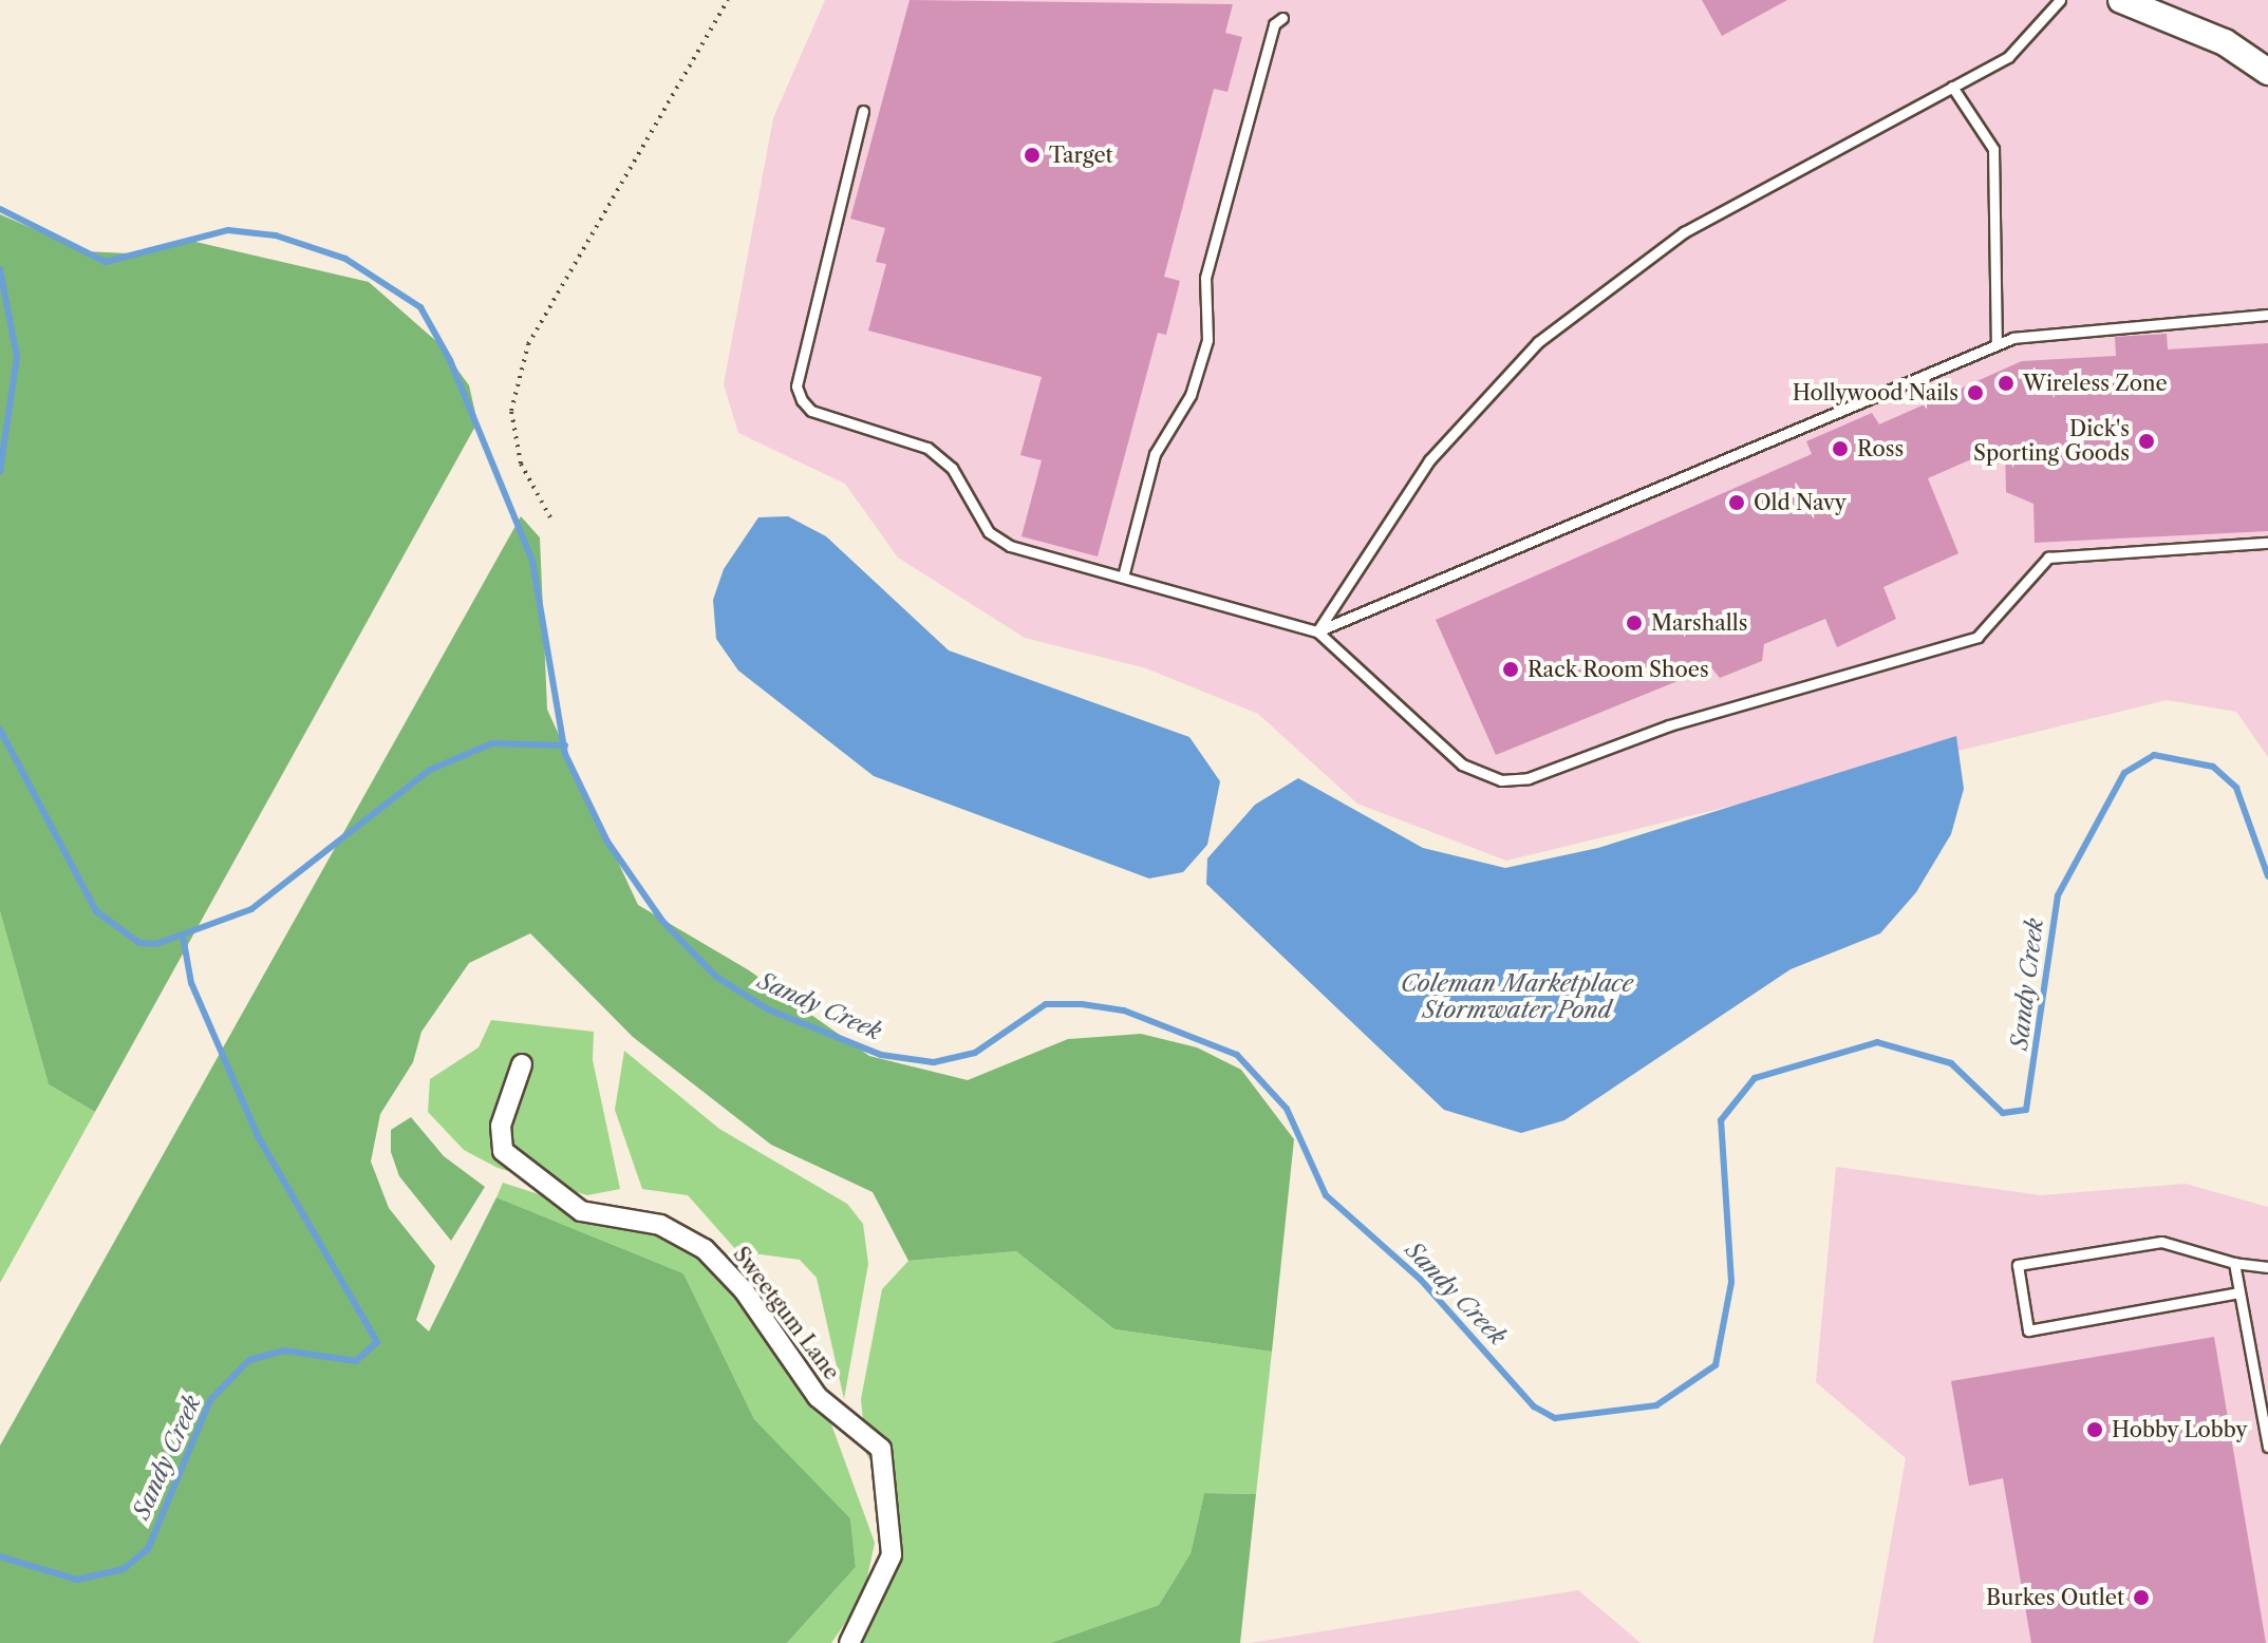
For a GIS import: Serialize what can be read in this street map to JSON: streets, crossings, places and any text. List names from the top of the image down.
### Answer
{
  "streets": {
    "street": ["Sweetgum Lane"]
  },
  "water": ["Coleman Marketplace Stormwater Pond", "Sandy Creek"],
  "places": [
    "Target",
    "Wireless Zone",
    "Hollywood Nails",
    "Dick's Sporting Goods",
    "Ross",
    "Old Navy",
    "Marshalls",
    "Rack Room Shoes",
    "Hobby Lobby",
    "Burkes Outlet"
  ]
}
